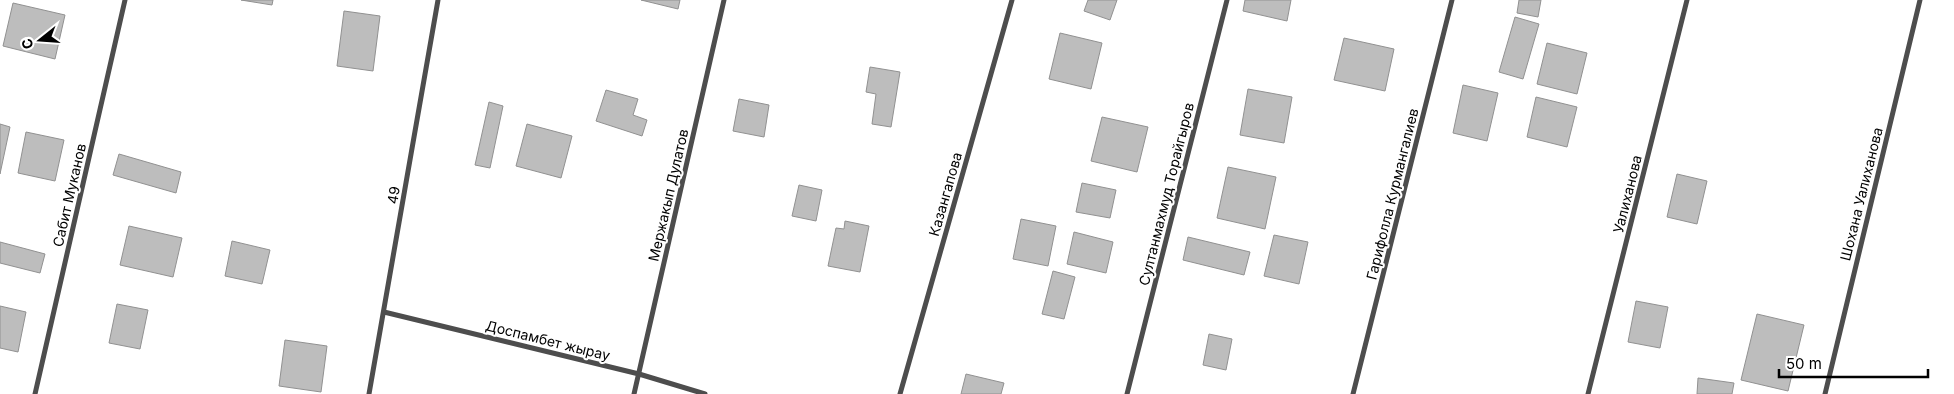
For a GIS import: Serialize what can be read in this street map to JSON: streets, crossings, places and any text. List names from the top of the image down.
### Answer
{
  "streets": {
    "street": [
      "Казангапова",
      "Султанмахмуд Торайгыров",
      "Гарифолла Курмангалиев",
      "Уалиханова",
      "Шохана Уалиханова",
      "Сабит Муканов",
      "49",
      "Мержакып Дулатов",
      "Доспамбет жырау"
    ]
  },
  "crossings": [
    ["49", "Доспамбет жырау"],
    ["Мержакып Дулатов", "Доспамбет жырау"]
  ],
  "scale_bar": "50 m",
  "north": "left"
}
